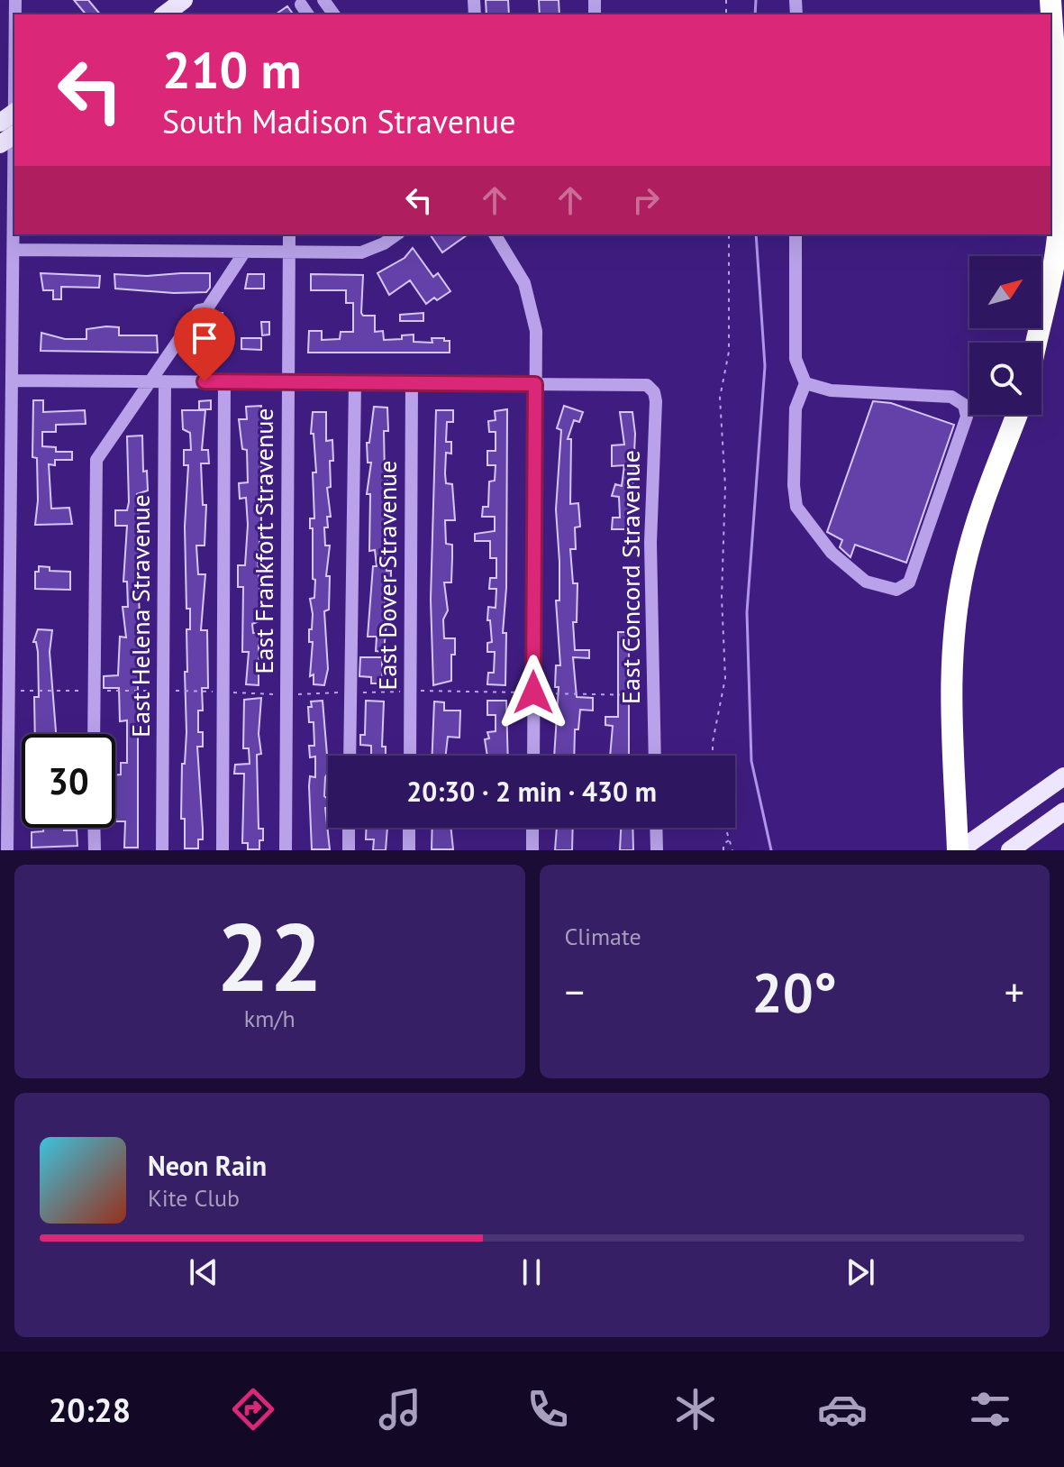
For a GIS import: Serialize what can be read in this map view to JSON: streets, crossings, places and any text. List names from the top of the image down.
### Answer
{
  "streets": {
    "street": [
      "East Frankfort Stravenue",
      "East Dover Stravenue",
      "East Concord Stravenue",
      "East Helena Stravenue"
    ]
  },
  "north": "top right",
  "page": {
    "turn": ["210 m", "South Madison Stravenue"],
    "limit": "30",
    "trip": "20:30 · 2 min · 430 m",
    "tile": [
      ["22", "km/h"],
      "Climate"
    ],
    "heat": ["−", "20°", "+"],
    "song": ["Neon Rain", "Kite Club"],
    "tabs": "20:28"
  }
}
